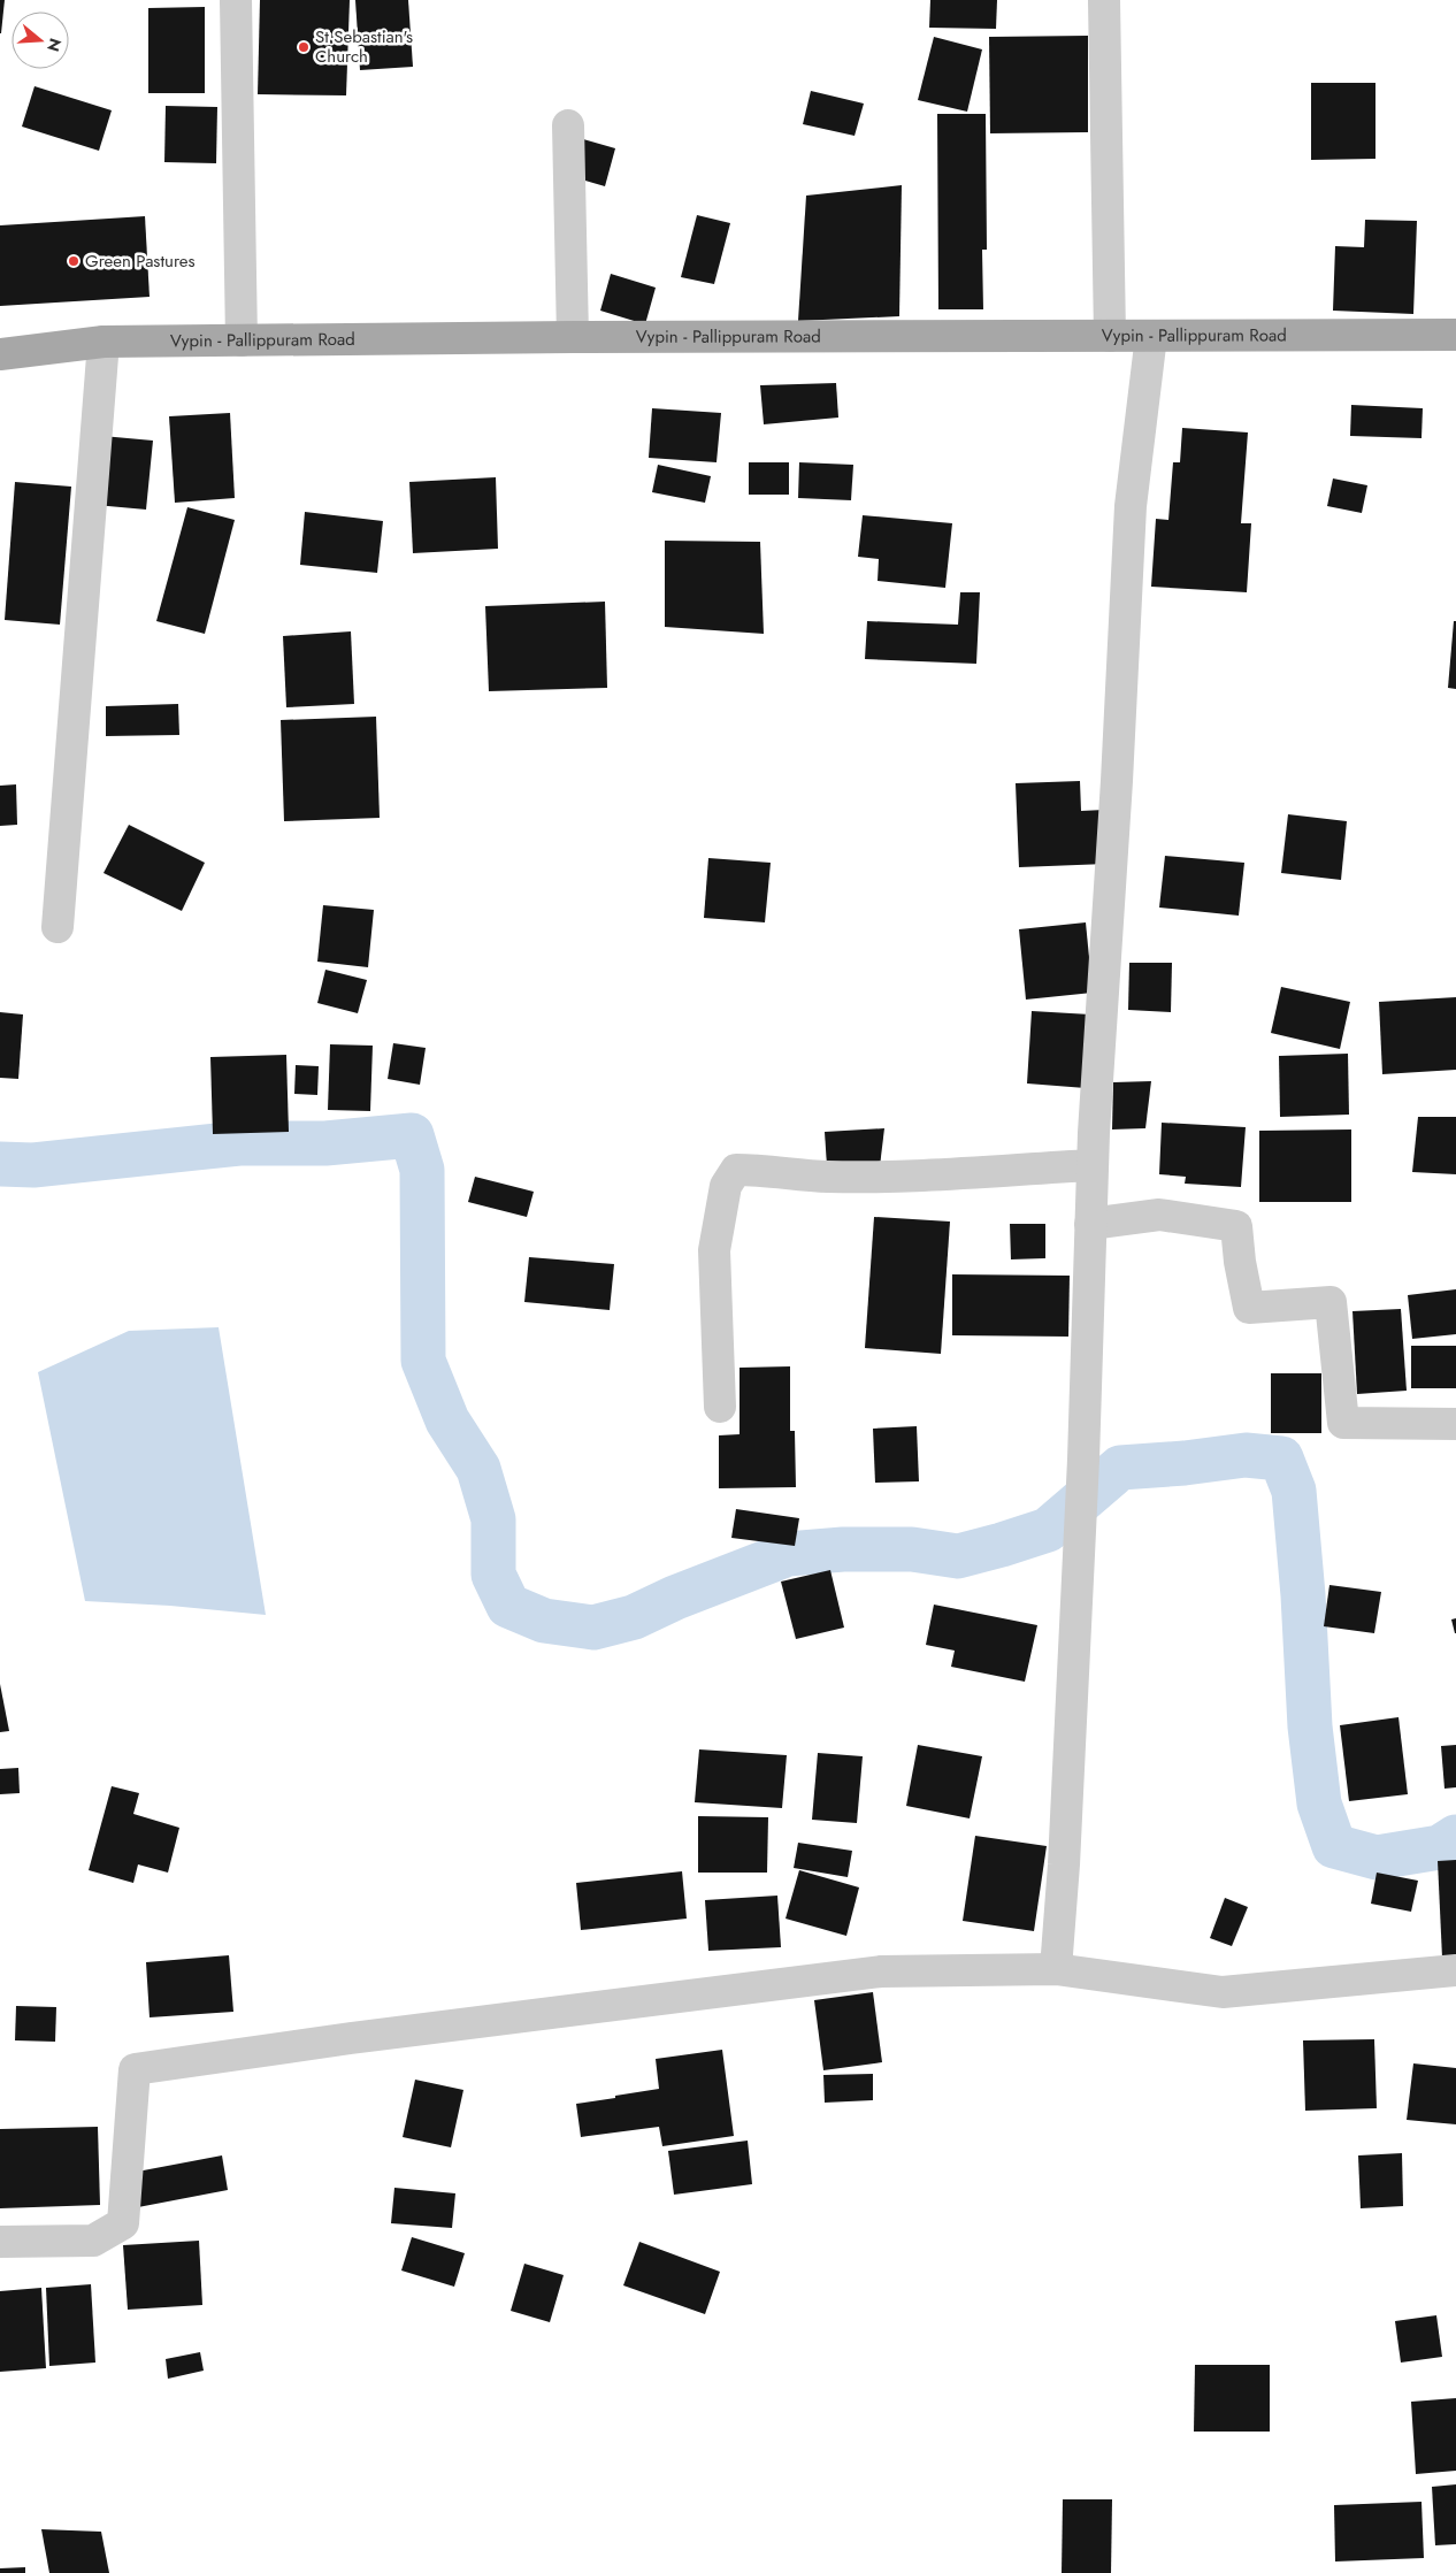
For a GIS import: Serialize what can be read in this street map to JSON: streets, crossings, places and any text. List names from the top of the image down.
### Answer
{
  "streets": {
    "main road": ["Vypin - Pallippuram Road"]
  },
  "places": ["St.Sebastian's Church", "Green Pastures"],
  "north": "right"
}
